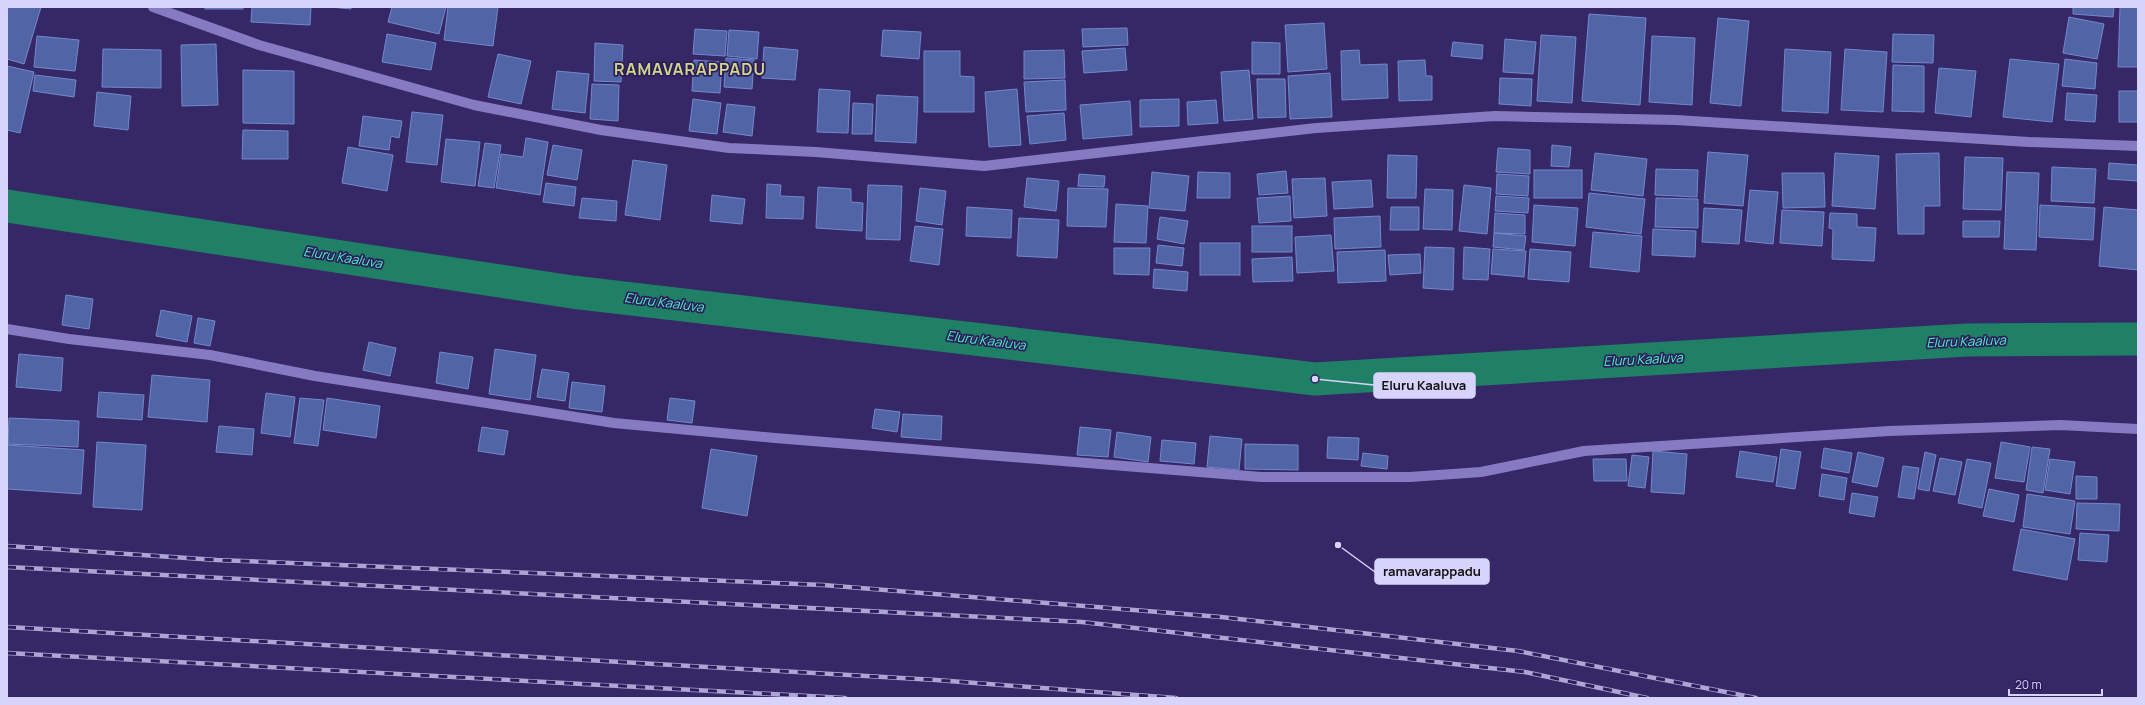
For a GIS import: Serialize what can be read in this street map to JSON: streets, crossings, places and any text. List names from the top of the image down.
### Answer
{
  "districts": ["RAMAVARAPPADU"],
  "water": ["Eluru Kaaluva"],
  "places": ["Eluru Kaaluva", "ramavarappadu"],
  "scale_bar": "20 m"
}
